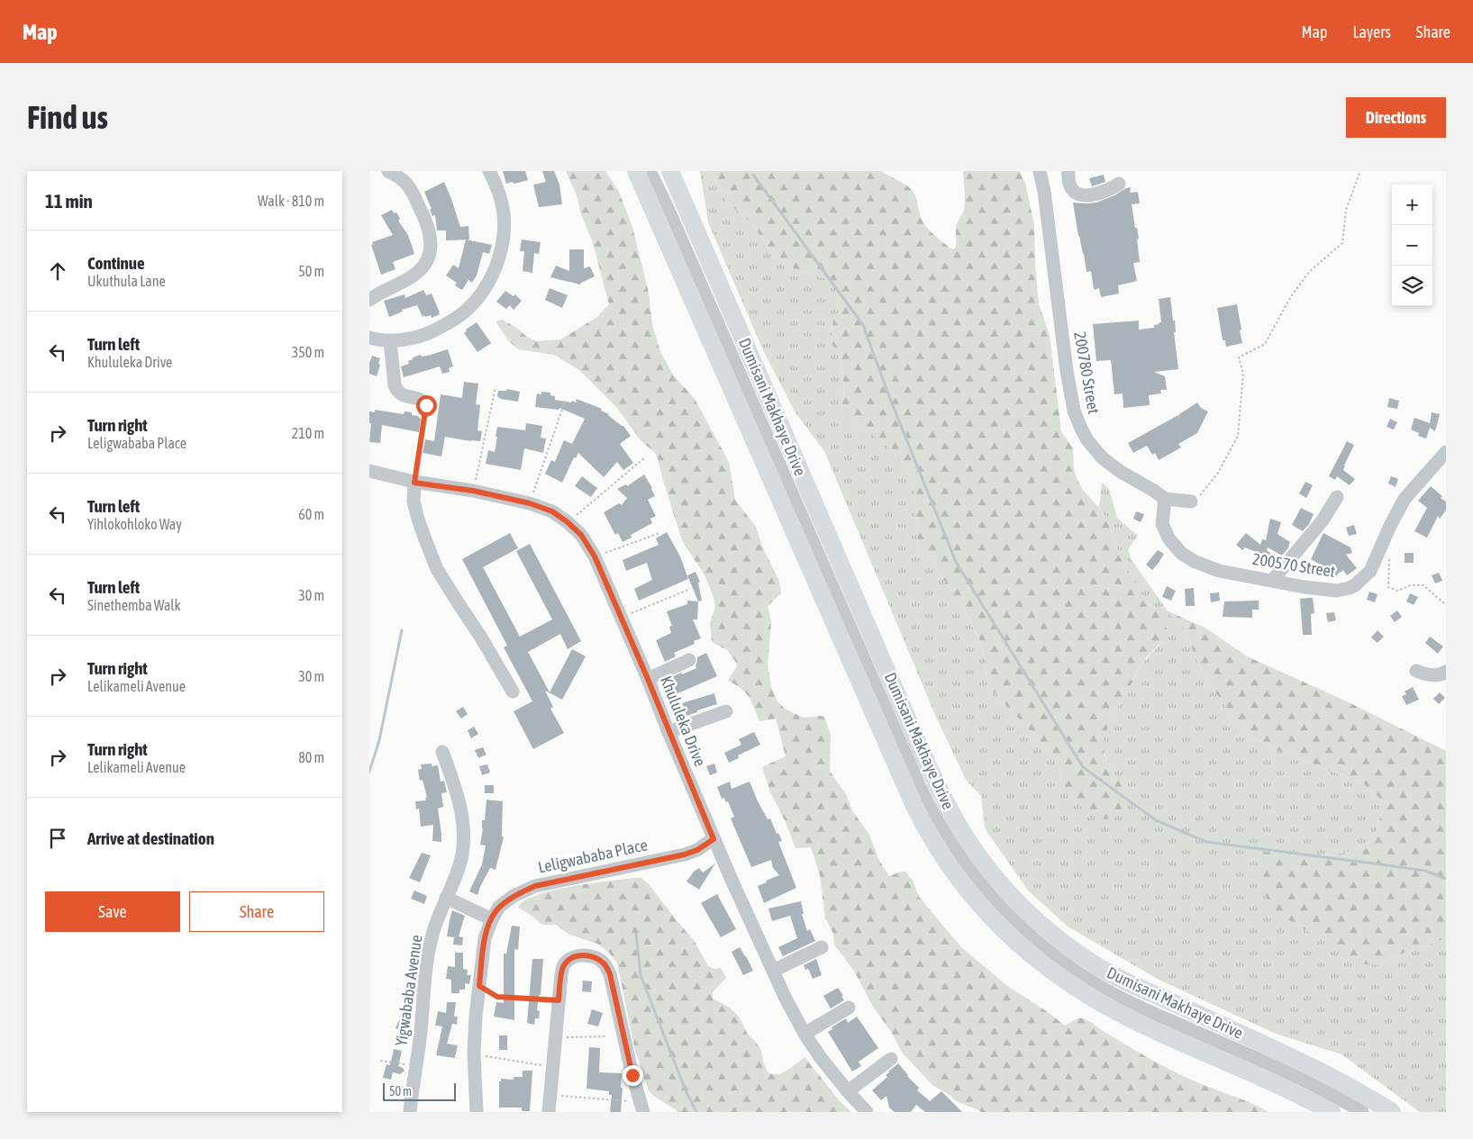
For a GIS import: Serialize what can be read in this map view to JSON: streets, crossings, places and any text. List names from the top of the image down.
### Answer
{
  "streets": {
    "main road": ["Dumisani Makhaye Drive"],
    "street": [
      "200780 Street",
      "200570 Street",
      "Khululeka Drive",
      "Leligwababa Place",
      "Yigwababa Avenue"
    ]
  },
  "crossings": [
    ["200780 Street", "200570 Street"],
    ["Khululeka Drive", "Leligwababa Place"]
  ],
  "scale_bar": "50 m",
  "page": {
    "header": "Map",
    "nav": ["Map", "Layers", "Share"],
    "buttons": [
      "Directions",
      ["Save", "Share"]
    ],
    "title": "Find us",
    "heading": ["11 min", "Walk · 810 m"],
    "map_buttons": ["+", "−"],
    "list": [
      ["Continue", "Ukuthula Lane", "50 m"],
      ["Turn left", "Khululeka Drive", "350 m"],
      ["Turn right", "Leligwababa Place", "210 m"],
      ["Turn left", "Yihlokohloko Way", "60 m"],
      ["Turn left", "Sinethemba Walk", "30 m"],
      ["Turn right", "Lelikameli Avenue", "30 m"],
      ["Turn right", "Lelikameli Avenue", "80 m"],
      "Arrive at destination"
    ],
    "scale": "50 m"
  }
}
